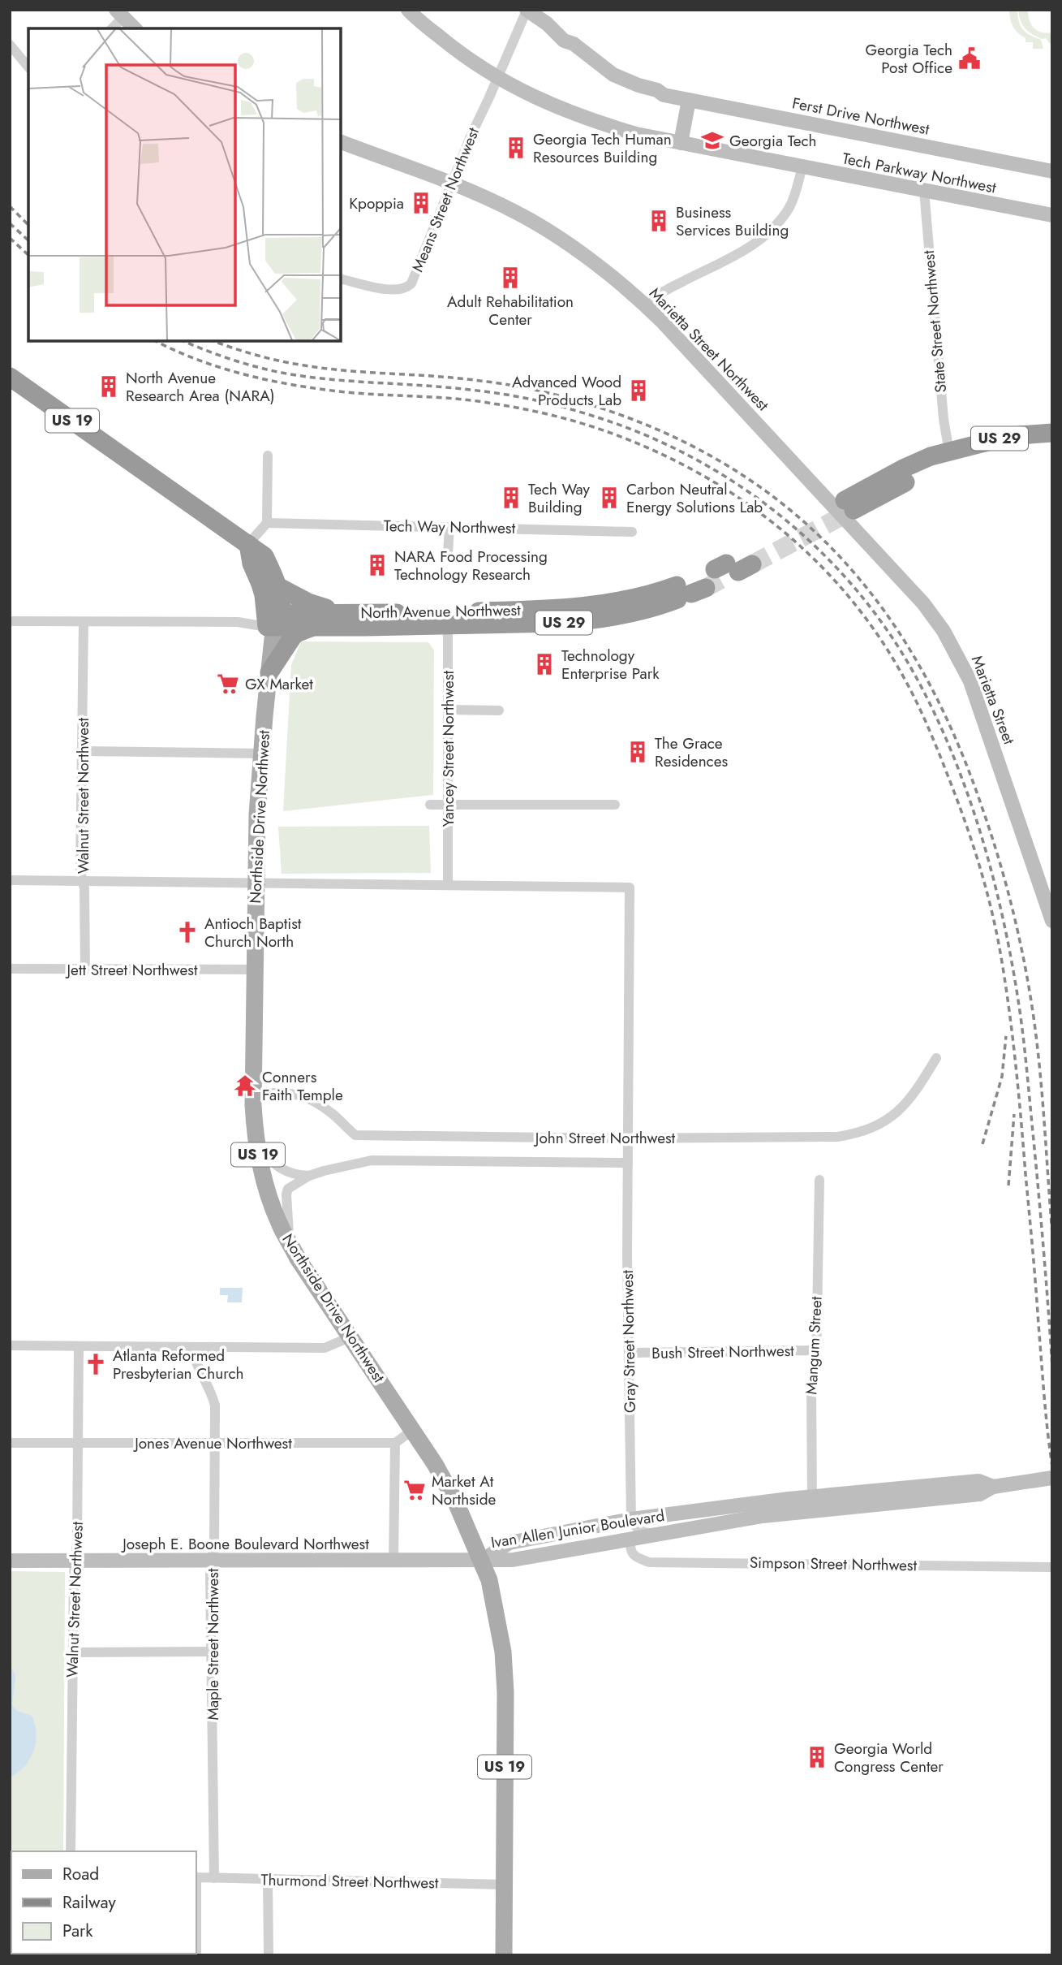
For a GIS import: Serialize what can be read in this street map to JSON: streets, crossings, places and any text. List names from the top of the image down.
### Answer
{
  "streets": {
    "highway": [
      "US 19",
      "US 29",
      "North Avenue Northwest",
      "Northside Drive Northwest"
    ],
    "main road": [
      "Ferst Drive Northwest",
      "Tech Parkway Northwest",
      "Marietta Street Northwest",
      "Marietta Street",
      "Ivan Allen Junior Boulevard",
      "Joseph E. Boone Boulevard Northwest"
    ],
    "street": [
      "Means Street Northwest",
      "State Street Northwest",
      "Tech Way Northwest",
      "Yancey Street Northwest",
      "Walnut Street Northwest",
      "Jett Street Northwest",
      "John Street Northwest",
      "Gray Street Northwest",
      "Mangum Street",
      "Bush Street Northwest",
      "Jones Avenue Northwest",
      "Simpson Street Northwest",
      "Maple Street Northwest",
      "Thurmond Street Northwest"
    ]
  },
  "crossings": [
    ["Ferst Drive Northwest", "Means Street Northwest"],
    ["Tech Parkway Northwest", "Means Street Northwest"],
    ["Tech Parkway Northwest", "State Street Northwest"],
    ["Means Street Northwest", "Marietta Street Northwest"],
    ["State Street Northwest", "US 29"],
    ["Marietta Street Northwest", "US 29"],
    ["Marietta Street Northwest", "Marietta Street"],
    ["US 29", "Marietta Street"],
    ["North Avenue Northwest", "Yancey Street Northwest"],
    ["North Avenue Northwest", "Walnut Street Northwest"],
    ["North Avenue Northwest", "Northside Drive Northwest"],
    ["Yancey Street Northwest", "Gray Street Northwest"],
    ["Walnut Street Northwest", "Jett Street Northwest"],
    ["Walnut Street Northwest", "Jones Avenue Northwest"],
    ["Walnut Street Northwest", "Joseph E. Boone Boulevard Northwest"],
    ["Northside Drive Northwest", "Jett Street Northwest"],
    ["Northside Drive Northwest", "John Street Northwest"],
    ["Northside Drive Northwest", "Ivan Allen Junior Boulevard"],
    ["Northside Drive Northwest", "Joseph E. Boone Boulevard Northwest"],
    ["Northside Drive Northwest", "Thurmond Street Northwest"],
    ["John Street Northwest", "Gray Street Northwest"],
    ["Gray Street Northwest", "Bush Street Northwest"],
    ["Gray Street Northwest", "Ivan Allen Junior Boulevard"],
    ["Mangum Street", "Bush Street Northwest"],
    ["Mangum Street", "Ivan Allen Junior Boulevard"],
    ["Jones Avenue Northwest", "Maple Street Northwest"],
    ["Ivan Allen Junior Boulevard", "Joseph E. Boone Boulevard Northwest"],
    ["Ivan Allen Junior Boulevard", "Simpson Street Northwest"],
    ["Joseph E. Boone Boulevard Northwest", "Maple Street Northwest"],
    ["Maple Street Northwest", "Thurmond Street Northwest"]
  ],
  "places": {
    "public building": ["Georgia Tech Post Office"],
    "school or university": ["Georgia Tech"],
    "building": [
      "Georgia Tech Human Resources Building",
      "Kpoppia",
      "Business Services Building",
      "Adult Rehabilitation Center",
      "North Avenue Research Area (NARA)",
      "Advanced Wood Products Lab",
      "Tech Way Building",
      "Carbon Neutral Energy Solutions Lab",
      "NARA Food Processing Technology Research",
      "Technology Enterprise Park",
      "The Grace Residences",
      "Georgia World Congress Center"
    ],
    "supermarket": ["GX Market", "Market At Northside"],
    "church": ["Antioch Baptist Church North", "Atlanta Reformed Presbyterian Church"],
    "temple": ["Conners Faith Temple"]
  },
  "legend": ["Road", "Railway", "Park"]
}
